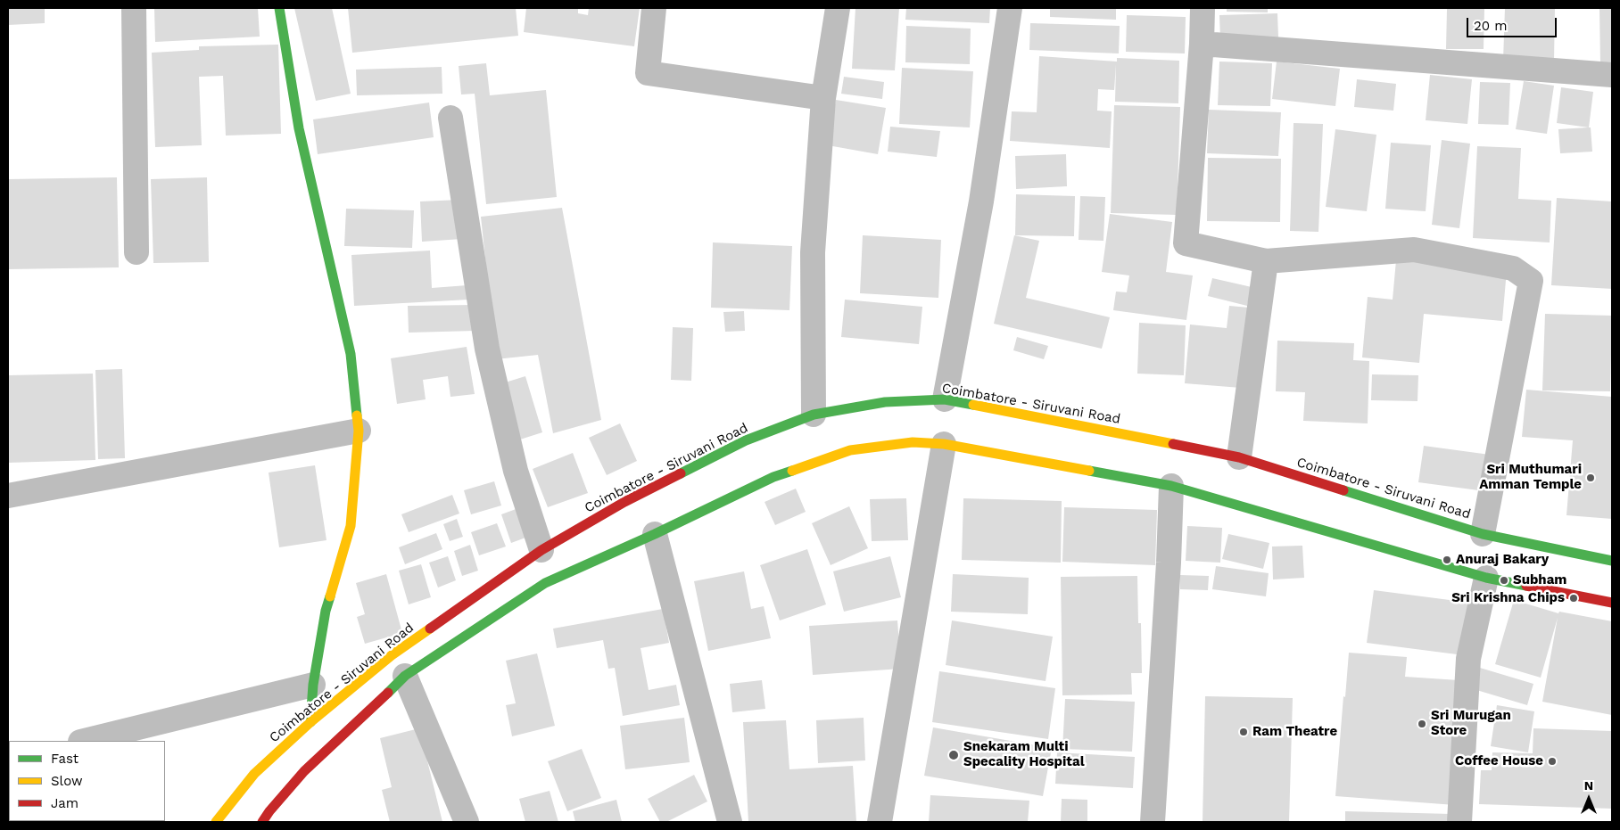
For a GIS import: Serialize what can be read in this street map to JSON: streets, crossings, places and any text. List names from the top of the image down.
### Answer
{
  "streets": {
    "main road": ["Coimbatore - Siruvani Road"]
  },
  "places": [
    "Sri Muthumari Amman Temple",
    "Anuraj Bakary",
    "Subham",
    "Sri Krishna Chips",
    "Sri Murugan Store",
    "Ram Theatre",
    "Snekaram Multi Specality Hospital",
    "Coffee House"
  ],
  "legend": ["Fast", "Slow", "Jam"],
  "scale_bar": "20 m",
  "north": "top"
}
